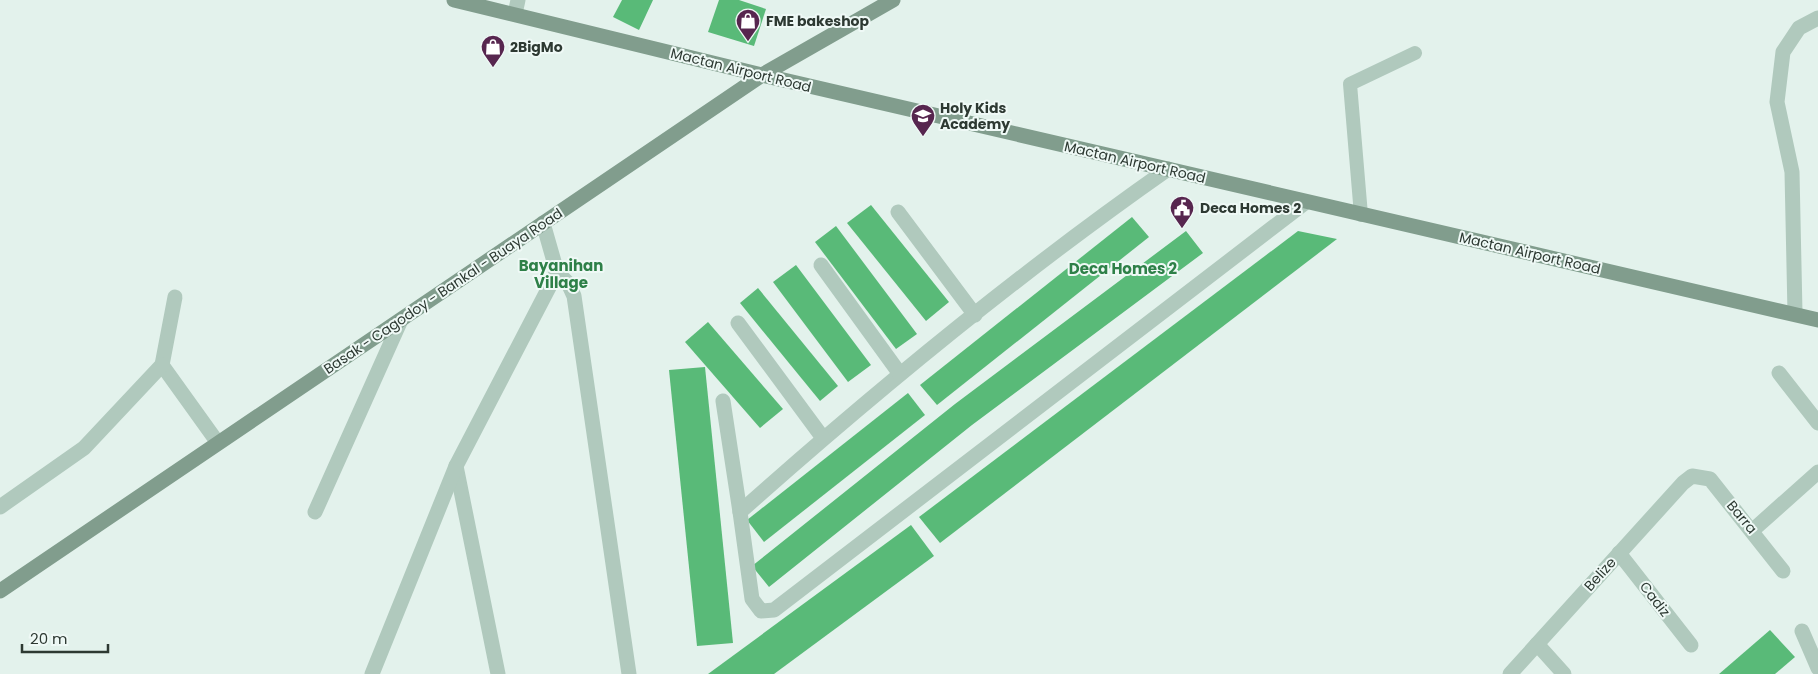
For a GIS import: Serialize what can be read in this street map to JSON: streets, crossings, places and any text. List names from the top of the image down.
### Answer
{
  "streets": {
    "main road": ["Mactan Airport Road", "Basak - Cagodoy - Bankal - Buaya Road"],
    "street": ["Barra", "Belize", "Cadiz"]
  },
  "crossings": [
    ["Mactan Airport Road", "Basak - Cagodoy - Bankal - Buaya Road"],
    ["Barra", "Belize"],
    ["Belize", "Cadiz"]
  ],
  "districts": ["Bayanihan Village", "Deca Homes 2"],
  "places": {
    "shop": ["FME bakeshop", "2BigMo"],
    "school or university": ["Holy Kids Academy"],
    "public building": ["Deca Homes 2"]
  },
  "scale_bar": "20 m"
}
